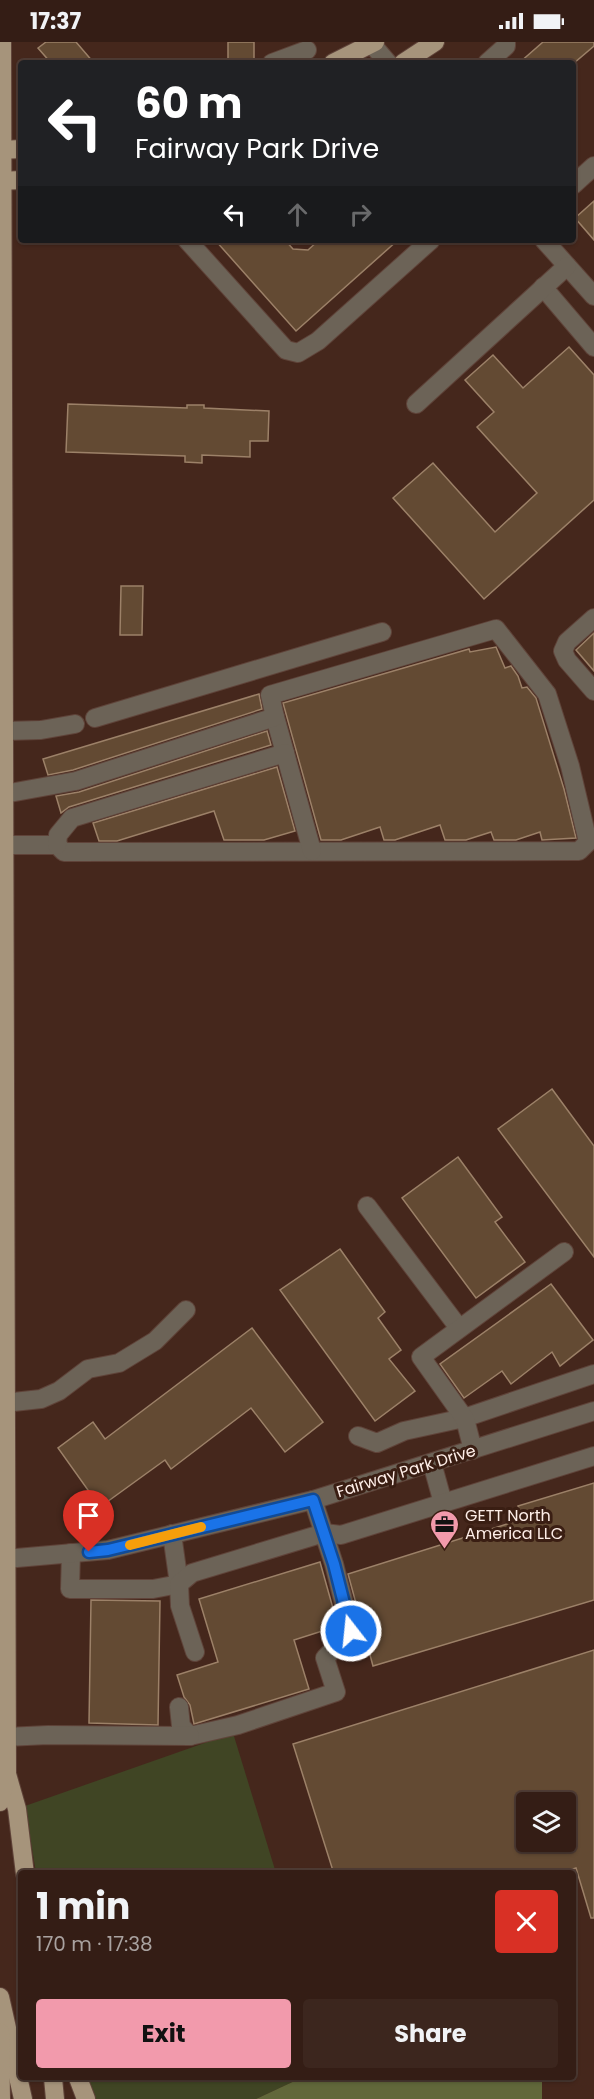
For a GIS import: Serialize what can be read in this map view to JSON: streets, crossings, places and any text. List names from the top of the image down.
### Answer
{
  "streets": {
    "street": ["Fairway Park Drive"]
  },
  "places": {
    "office": ["GETT North America LLC"]
  },
  "page": {
    "status": "17:37",
    "turn": ["60 m", "Fairway Park Drive"],
    "heading": ["1 min", "170 m · 17:38"],
    "buttons": ["Exit", "Share"]
  }
}
